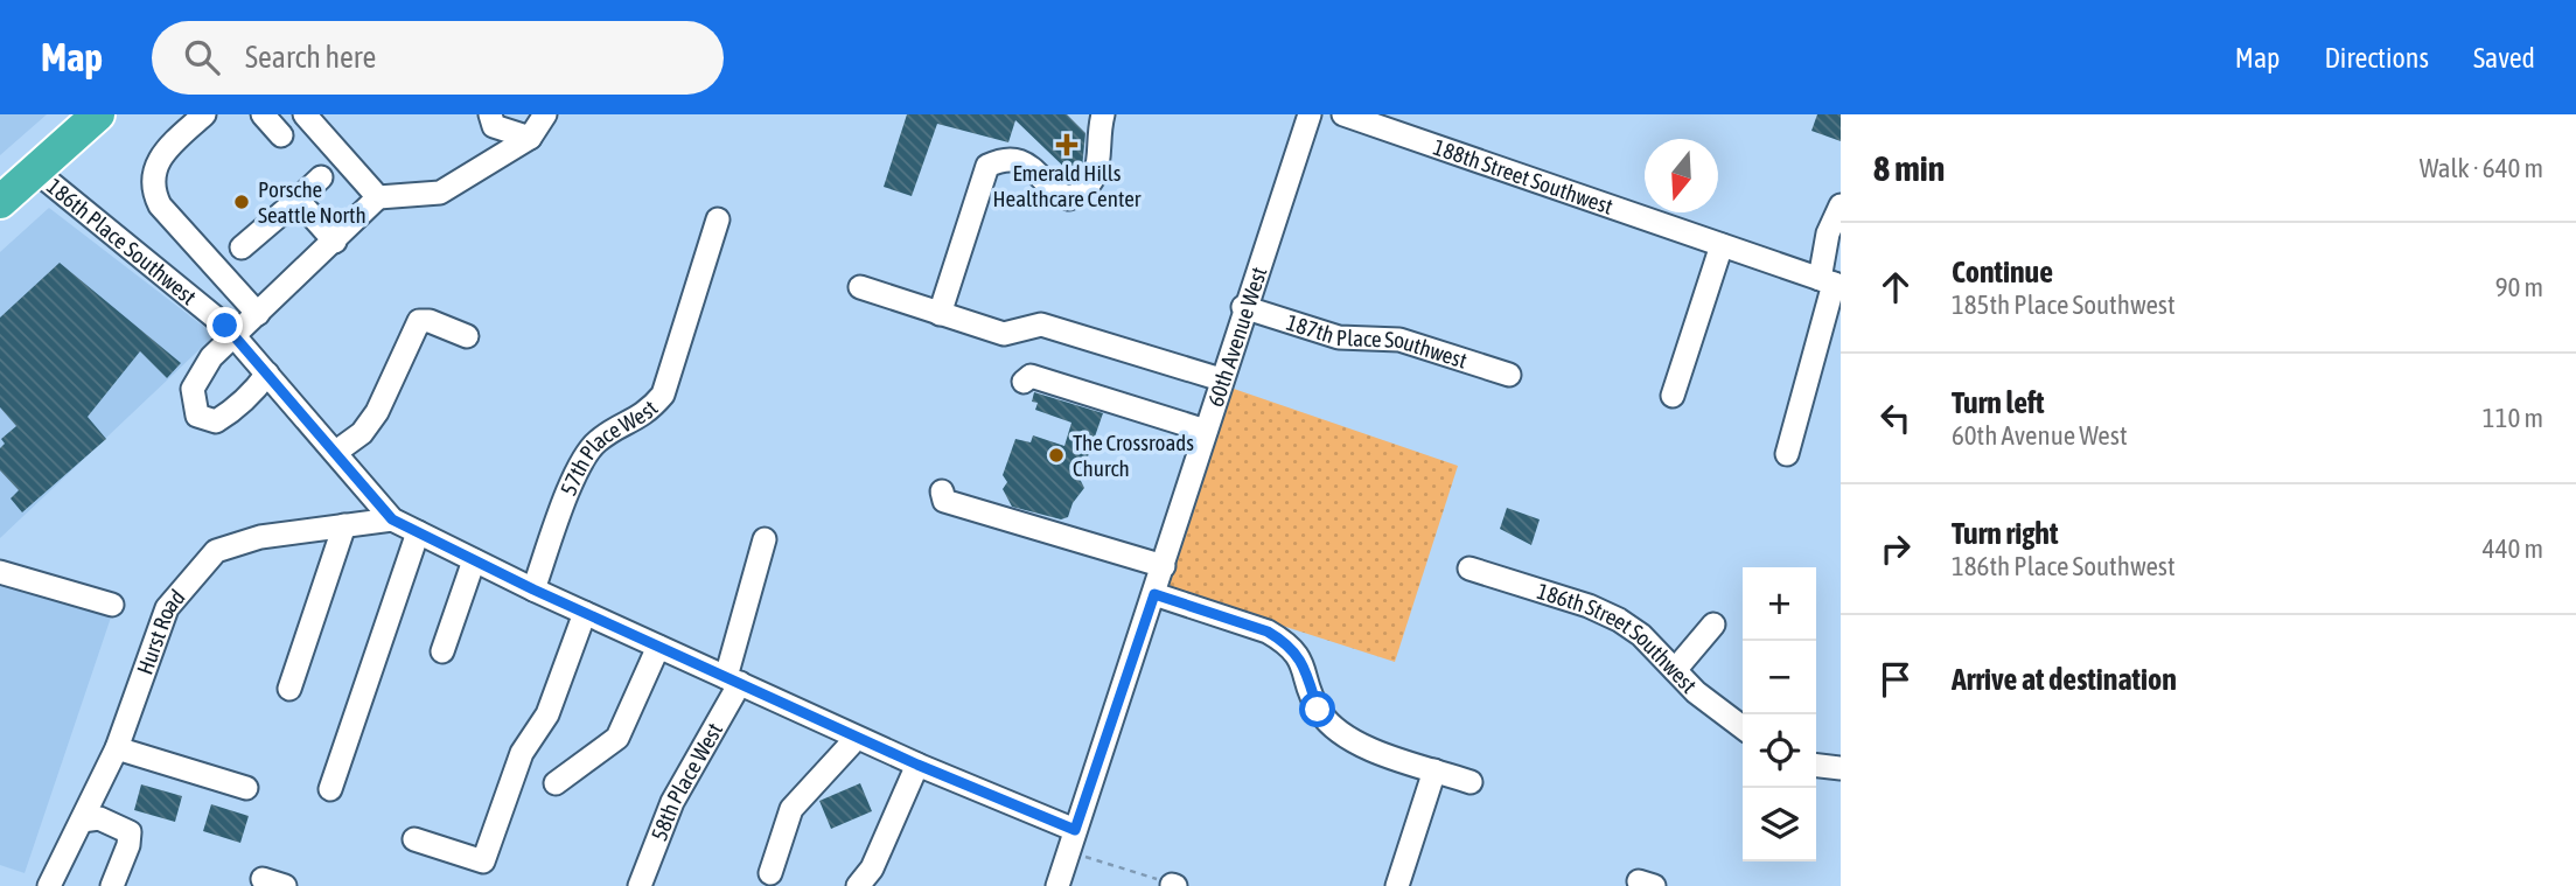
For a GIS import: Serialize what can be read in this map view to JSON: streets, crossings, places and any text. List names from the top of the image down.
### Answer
{
  "streets": {
    "street": [
      "188th Street Southwest",
      "186th Place Southwest",
      "60th Avenue West",
      "187th Place Southwest",
      "57th Place West",
      "Hurst Road",
      "186th Street Southwest",
      "58th Place West"
    ]
  },
  "crossings": [
    ["186th Place Southwest", "60th Avenue West"],
    ["186th Place Southwest", "57th Place West"],
    ["186th Place Southwest", "Hurst Road"],
    ["186th Place Southwest", "58th Place West"],
    ["60th Avenue West", "187th Place Southwest"]
  ],
  "places": {
    "health": ["Emerald Hills Healthcare Center"],
    "other": ["Porsche Seattle North", "The Crossroads Church"]
  },
  "north": "bottom",
  "page": {
    "header": "Map",
    "search": "Search here",
    "nav": ["Map", "Directions", "Saved"],
    "heading": ["8 min", "Walk · 640 m"],
    "list": [
      ["Continue", "185th Place Southwest", "90 m"],
      ["Turn left", "60th Avenue West", "110 m"],
      ["Turn right", "186th Place Southwest", "440 m"],
      "Arrive at destination"
    ],
    "map_buttons": ["+", "−"]
  }
}
